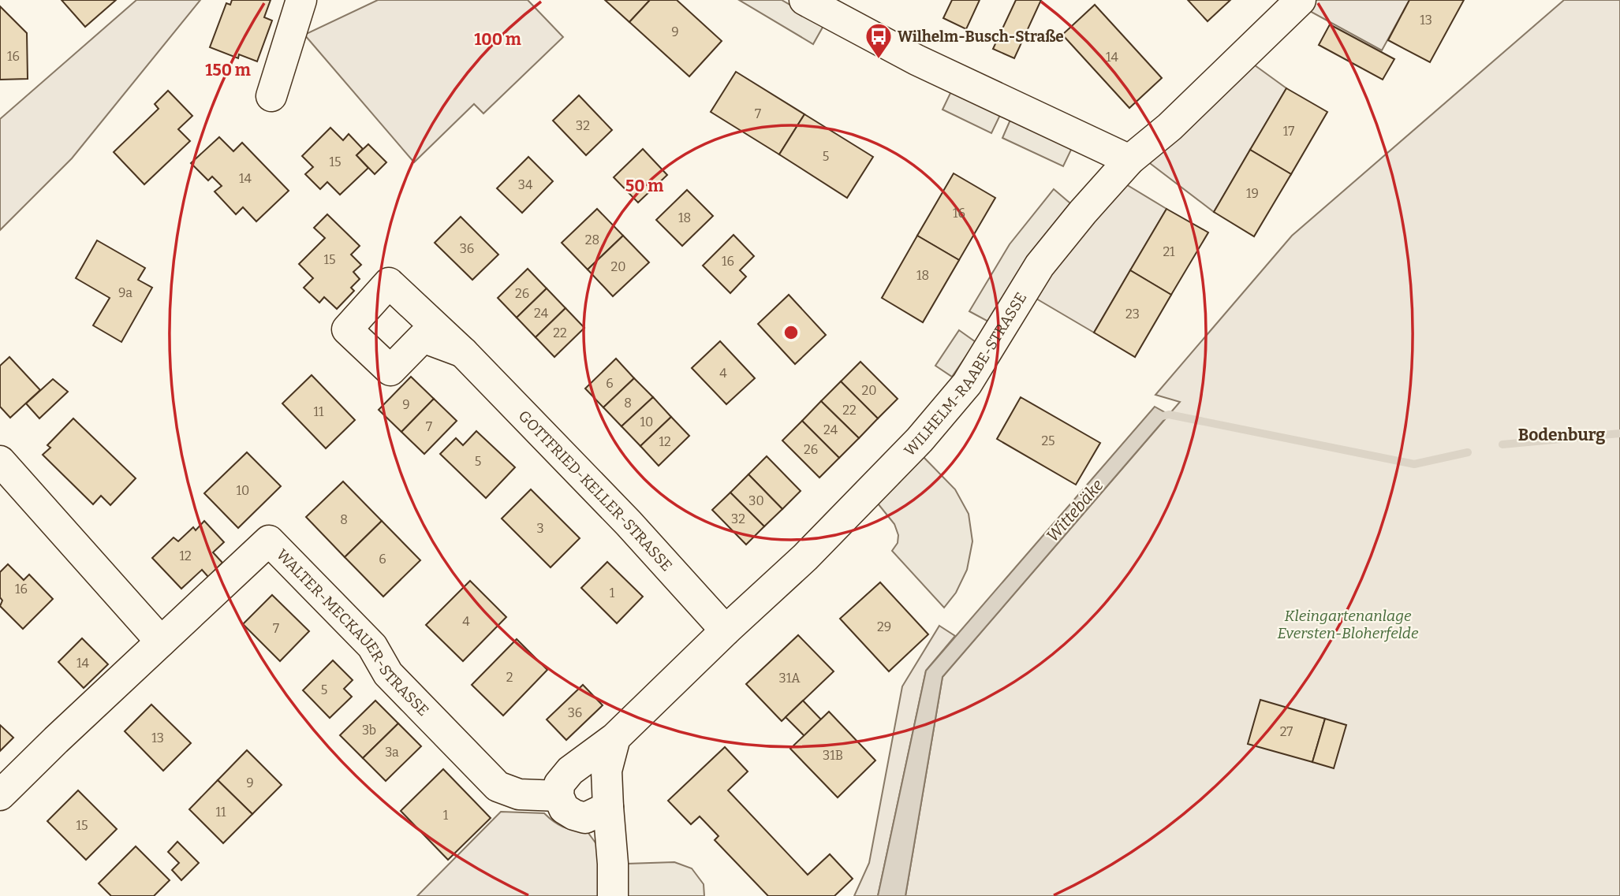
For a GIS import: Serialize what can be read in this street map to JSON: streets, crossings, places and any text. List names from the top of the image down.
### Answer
{
  "streets": {
    "street": ["WILHELM-RAABE-STRASSE", "GOTTFRIED-KELLER-STRASSE", "WALTER-MECKAUER-STRASSE"]
  },
  "crossings": [
    ["WILHELM-RAABE-STRASSE", "GOTTFRIED-KELLER-STRASSE"],
    ["WILHELM-RAABE-STRASSE", "WALTER-MECKAUER-STRASSE"]
  ],
  "districts": ["Bodenburg"],
  "water": ["Wittebäke"],
  "parks": ["Kleingartenanlage Eversten-Bloherfelde"],
  "places": {
    "bus stop": ["Wilhelm-Busch-Straße"]
  },
  "house_numbers": [
    "13",
    "9",
    "16",
    "14",
    "7",
    "32",
    "17",
    "5",
    "15",
    "14",
    "34",
    "19",
    "16",
    "18",
    "28",
    "36",
    "21",
    "15",
    "16",
    "20",
    "18",
    "9a",
    "26",
    "24",
    "23",
    "22",
    "4",
    "6",
    "20",
    "8",
    "9",
    "22",
    "11",
    "10",
    "7",
    "24",
    "25",
    "12",
    "26",
    "5",
    "10",
    "30",
    "32",
    "8",
    "3",
    "12",
    "6",
    "16",
    "1",
    "4",
    "29",
    "7",
    "14",
    "2",
    "31A",
    "5",
    "36",
    "3b",
    "27",
    "13",
    "3a",
    "31B",
    "9",
    "11",
    "1",
    "15"
  ],
  "rings": ["100 m", "150 m", "50 m"]
}
